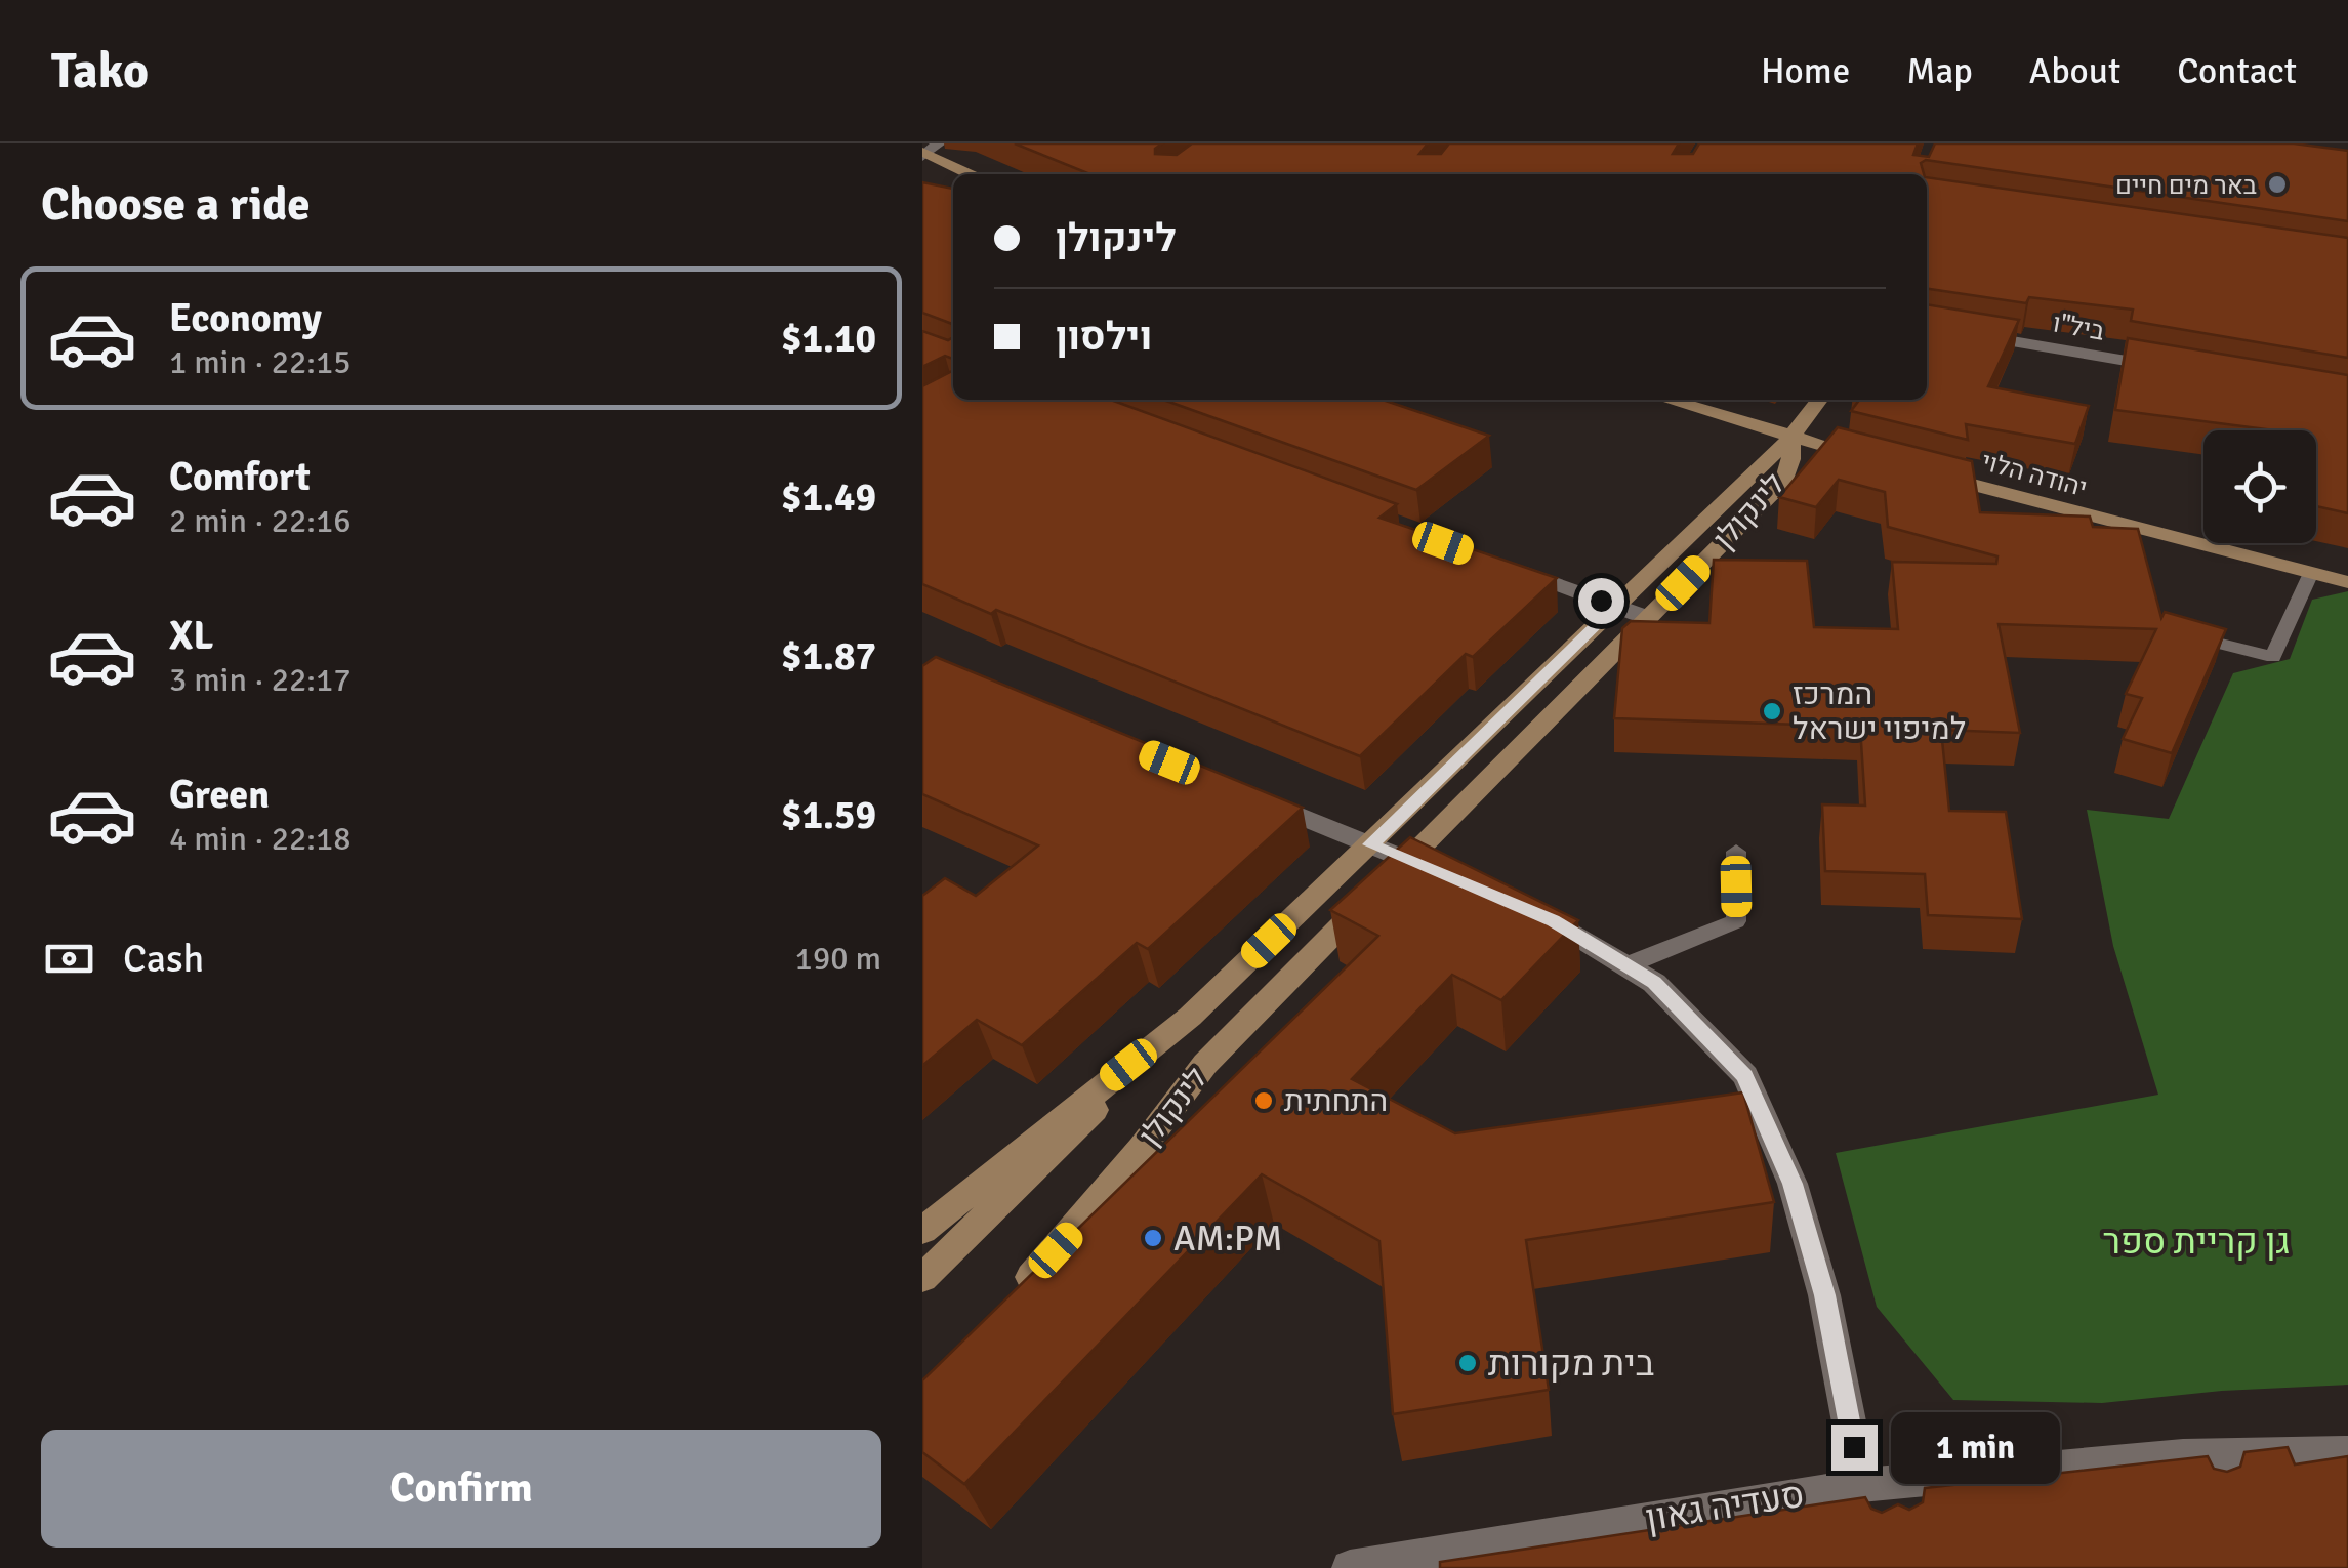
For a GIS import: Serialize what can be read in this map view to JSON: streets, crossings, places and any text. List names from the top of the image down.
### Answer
{
  "streets": {
    "street": [
      "ביל\"ו",
      "יהודה הלוי",
      "לינקולן",
      "סעדיה גאון"
    ]
  },
  "parks": ["גן קריית ספר"],
  "places": [
    "באר מים חיים",
    "המרכז למיפוי ישראל",
    "התחתית",
    "AM:PM",
    "בית מקורות"
  ],
  "page": {
    "header": "Tako",
    "nav": [
      "Home",
      "Map",
      "About",
      "Contact"
    ],
    "heading": "Choose a ride",
    "banner": ["לינקולן", "וילסון"],
    "list": [
      {
        "name": "Economy",
        "note": "1 min · 22:15",
        "value": "$1.10"
      },
      {
        "name": "Comfort",
        "note": "2 min · 22:16",
        "value": "$1.49"
      },
      {
        "name": "XL",
        "note": "3 min · 22:17",
        "value": "$1.87"
      },
      {
        "name": "Green",
        "note": "4 min · 22:18",
        "value": "$1.59"
      }
    ],
    "pay": ["Cash", "190 m"],
    "buttons": "Confirm",
    "bubble": "1 min"
  }
}
